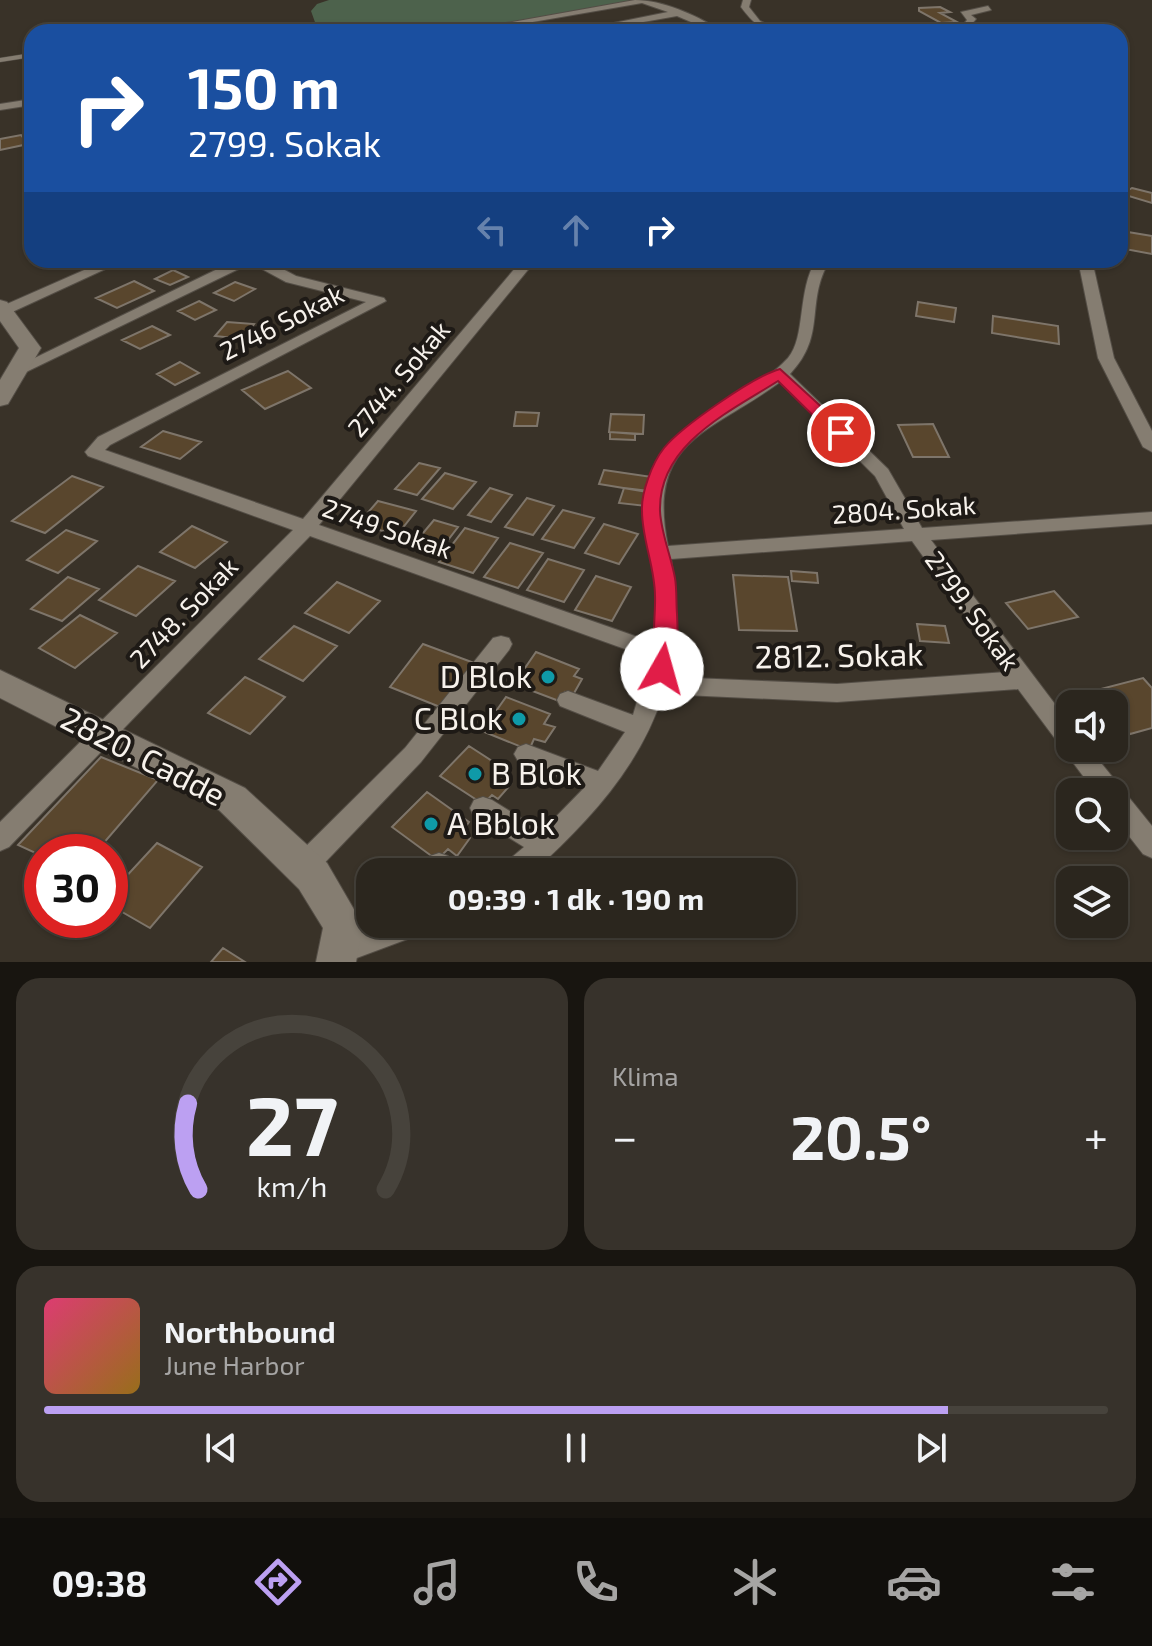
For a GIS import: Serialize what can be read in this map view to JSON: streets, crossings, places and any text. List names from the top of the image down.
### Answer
{
  "streets": {
    "street": [
      "2746 Sokak",
      "2744. Sokak",
      "2804. Sokak",
      "2749 Sokak",
      "2799. Sokak",
      "2748. Sokak",
      "2812. Sokak",
      "2820. Cadde"
    ]
  },
  "crossings": [
    ["2746 Sokak", "2749 Sokak"],
    ["2744. Sokak", "2749 Sokak"],
    ["2744. Sokak", "2748. Sokak"],
    ["2804. Sokak", "2799. Sokak"],
    ["2749 Sokak", "2748. Sokak"],
    ["2799. Sokak", "2812. Sokak"],
    ["2748. Sokak", "2820. Cadde"]
  ],
  "places": [
    "D Blok",
    "C Blok",
    "B Blok",
    "A Bblok"
  ],
  "page": {
    "turn": ["150 m", "2799. Sokak"],
    "limit": "30",
    "trip": "09:39 · 1 dk · 190 m",
    "tile": "Klima",
    "heat": ["−", "20.5°", "+"],
    "song": ["Northbound", "June Harbor"],
    "tabs": "09:38",
    "gauge": ["27", "km/h"]
  }
}
